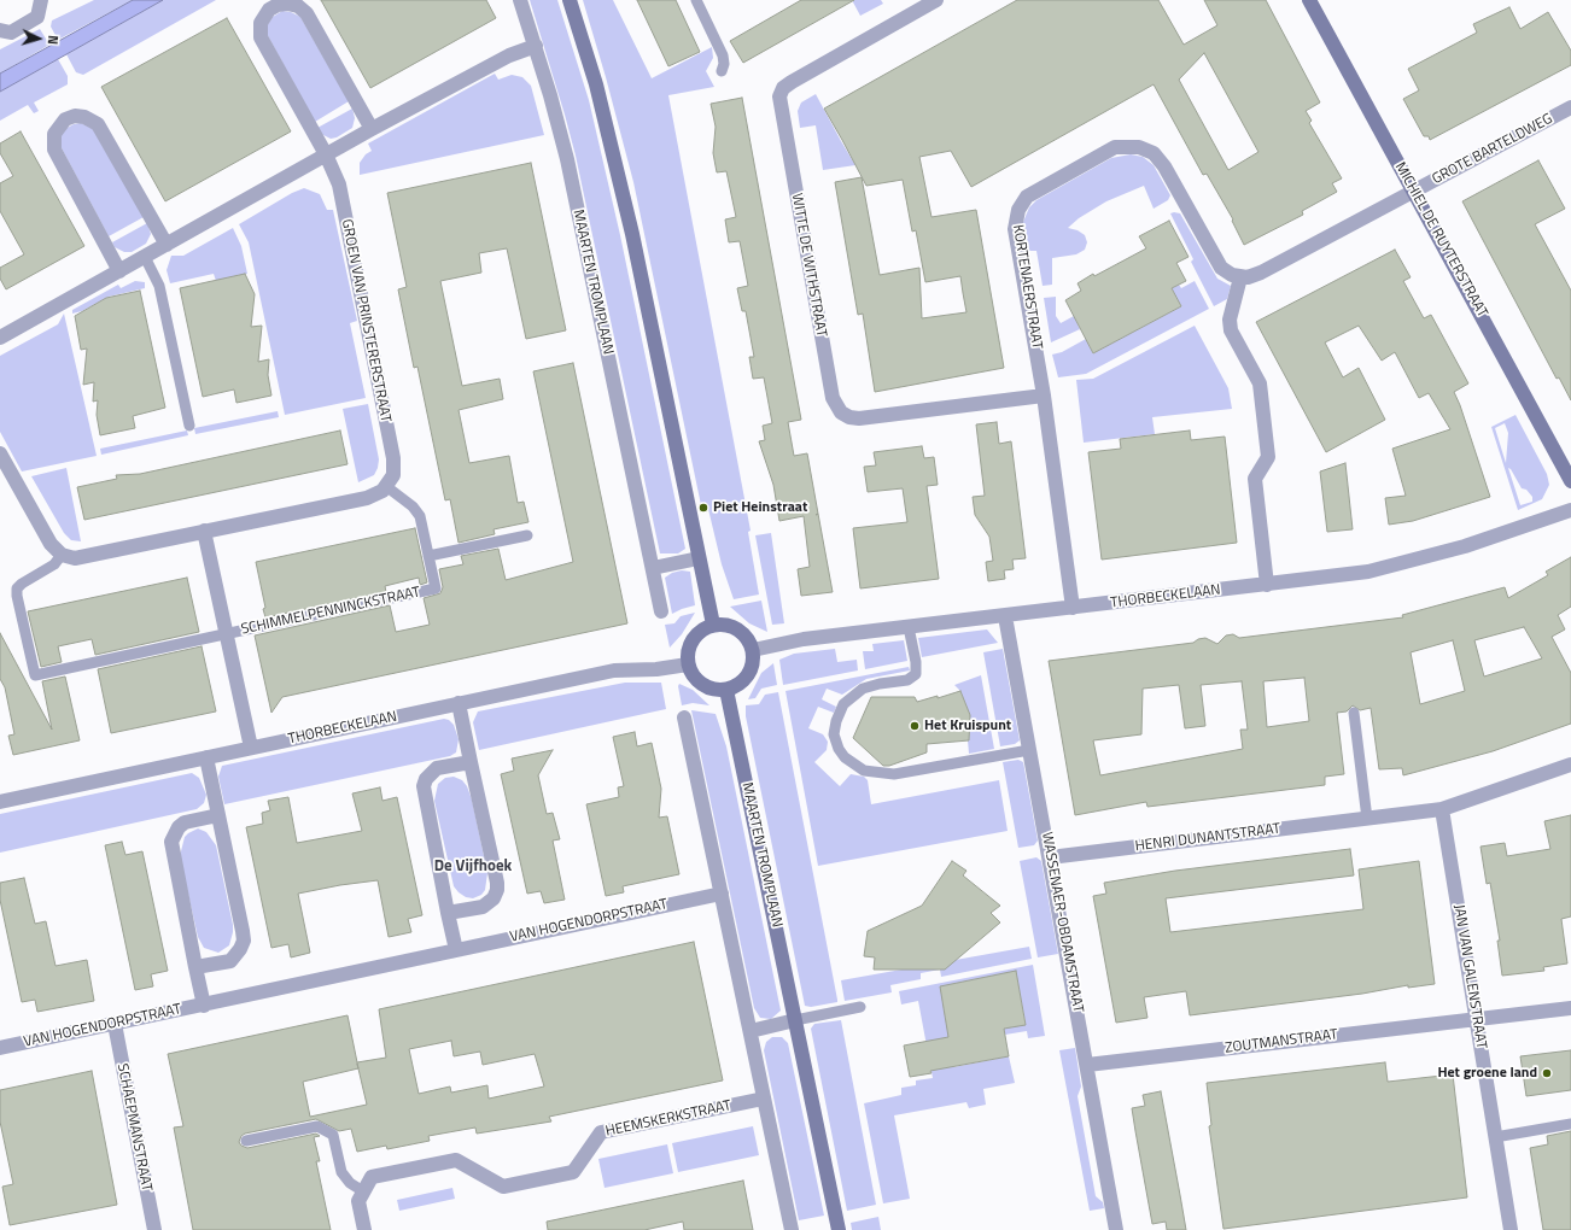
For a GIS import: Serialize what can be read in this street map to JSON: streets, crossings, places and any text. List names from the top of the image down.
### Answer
{
  "streets": {
    "street": [
      "GROTE BARTELDWEG",
      "MICHIEL DE RUYTERSTRAAT",
      "WITTE DE WITHSTRAAT",
      "MAARTEN TROMPLAAN",
      "KORTENAERSTRAAT",
      "GROEN VAN PRINSTERERSTRAAT",
      "THORBECKELAAN",
      "SCHIMMELPENNINCKSTRAAT",
      "HENRI DUNANTSTRAAT",
      "VAN HOGENDORPSTRAAT",
      "WASSENAER-OBDAMSTRAAT",
      "JAN VAN GALENSTRAAT",
      "ZOUTMANSTRAAT",
      "HEEMSKERKSTRAAT",
      "SCHAEPMANSTRAAT"
    ]
  },
  "crossings": [
    ["GROTE BARTELDWEG", "MICHIEL DE RUYTERSTRAAT"],
    ["WITTE DE WITHSTRAAT", "KORTENAERSTRAAT"],
    ["MAARTEN TROMPLAAN", "THORBECKELAAN"],
    ["KORTENAERSTRAAT", "THORBECKELAAN"],
    ["THORBECKELAAN", "SCHIMMELPENNINCKSTRAAT"],
    ["THORBECKELAAN", "WASSENAER-OBDAMSTRAAT"],
    ["HENRI DUNANTSTRAAT", "WASSENAER-OBDAMSTRAAT"],
    ["HENRI DUNANTSTRAAT", "JAN VAN GALENSTRAAT"],
    ["VAN HOGENDORPSTRAAT", "SCHAEPMANSTRAAT"],
    ["WASSENAER-OBDAMSTRAAT", "ZOUTMANSTRAAT"],
    ["JAN VAN GALENSTRAAT", "ZOUTMANSTRAAT"]
  ],
  "districts": ["De Vijfhoek"],
  "places": ["Piet Heinstraat", "Het Kruispunt", "Het groene land"],
  "north": "right"
}
